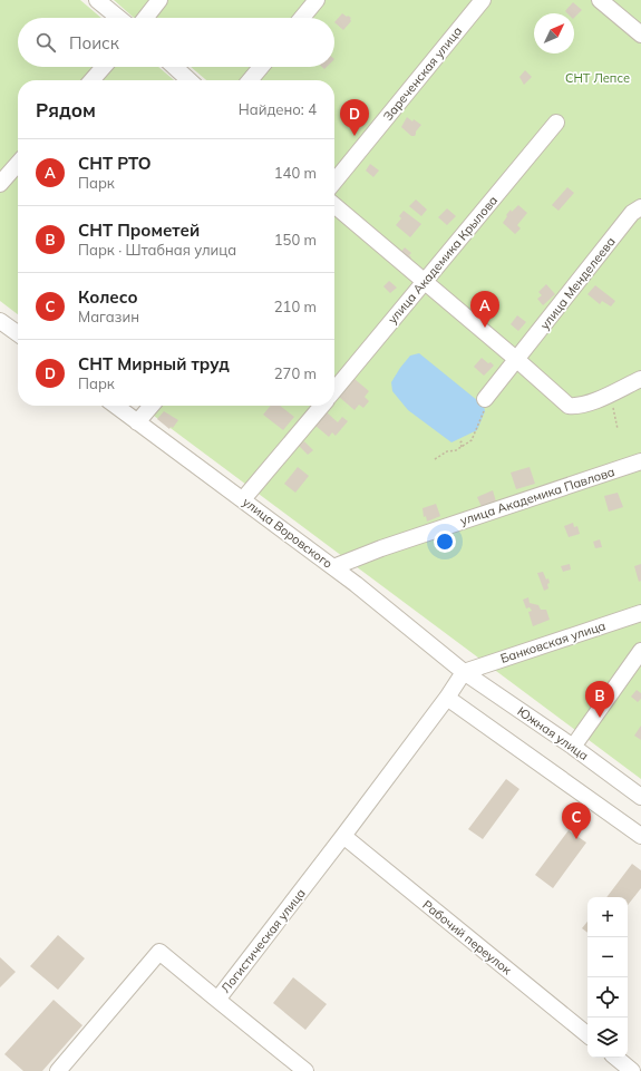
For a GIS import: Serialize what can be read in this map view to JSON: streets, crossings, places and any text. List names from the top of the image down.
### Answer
{
  "streets": {
    "street": [
      "Зареченская улица",
      "улица Академика Крылова",
      "улица Менделеева",
      "улица Академика Павлова",
      "улица Воровского",
      "Банковская улица",
      "Южная улица",
      "Рабочий переулок",
      "Логистическая улица"
    ]
  },
  "crossings": [
    ["улица Академика Павлова", "улица Воровского"],
    ["улица Воровского", "Банковская улица"],
    ["улица Воровского", "Южная улица"],
    ["улица Воровского", "Логистическая улица"],
    ["Банковская улица", "Южная улица"],
    ["Банковская улица", "Логистическая улица"],
    ["Южная улица", "Логистическая улица"],
    ["Рабочий переулок", "Логистическая улица"]
  ],
  "parks": ["СНТ Лепсе"],
  "north": "top right",
  "page": {
    "search": "Поиск",
    "heading": ["Рядом", "Найдено: 4"],
    "pins": [
      "D",
      "A",
      "B",
      "C"
    ],
    "list": [
      {
        "mark": "A",
        "name": "СНТ РТО",
        "note": "Парк",
        "value": "140 m"
      },
      {
        "mark": "B",
        "name": "СНТ Прометей",
        "note": "Парк · Штабная улица",
        "value": "150 m"
      },
      {
        "mark": "C",
        "name": "Колесо",
        "note": "Магазин",
        "value": "210 m"
      },
      {
        "mark": "D",
        "name": "СНТ Мирный труд",
        "note": "Парк",
        "value": "270 m"
      }
    ],
    "map_buttons": ["+", "−"]
  }
}
